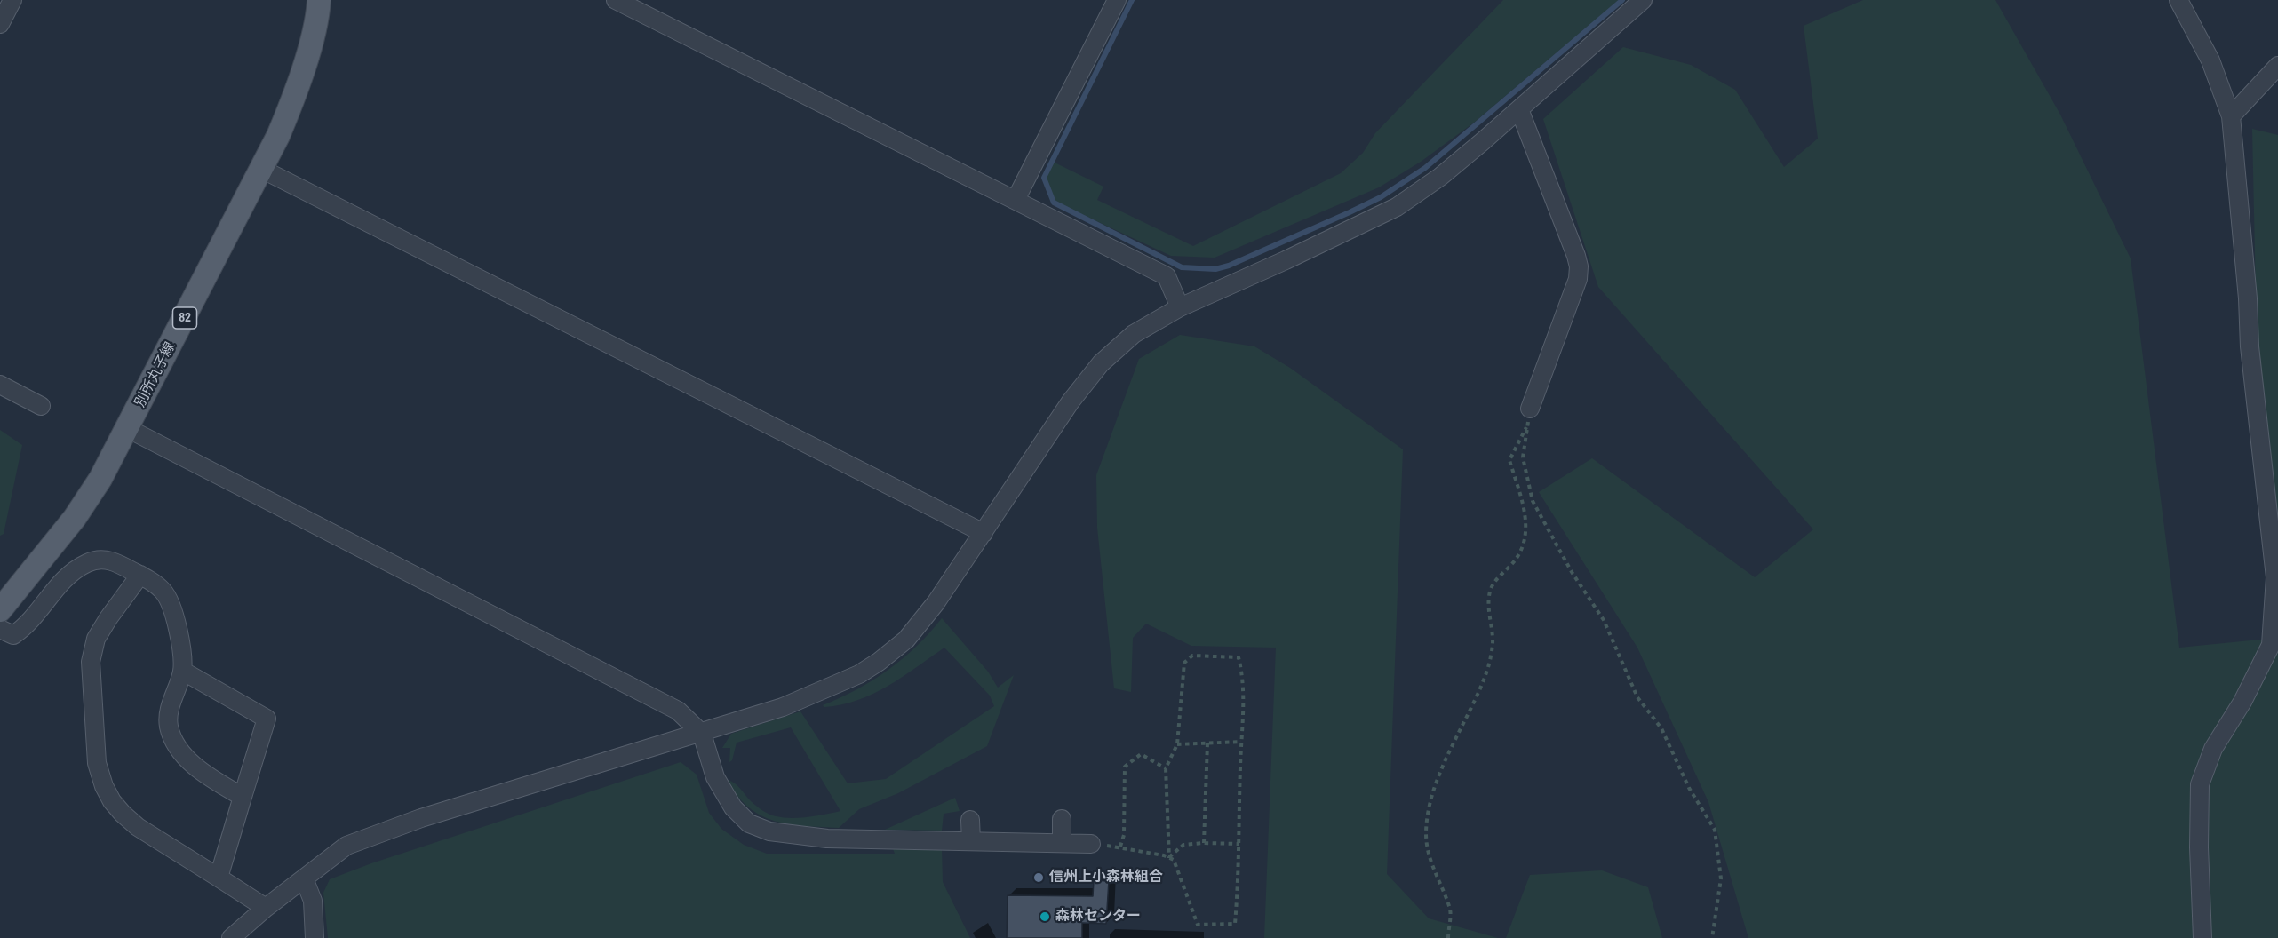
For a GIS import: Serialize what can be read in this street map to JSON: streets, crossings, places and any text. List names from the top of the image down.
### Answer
{
  "streets": {
    "main road": ["82", "別所丸子線"]
  },
  "places": ["信州上小森林組合", "森林センター"]
}
